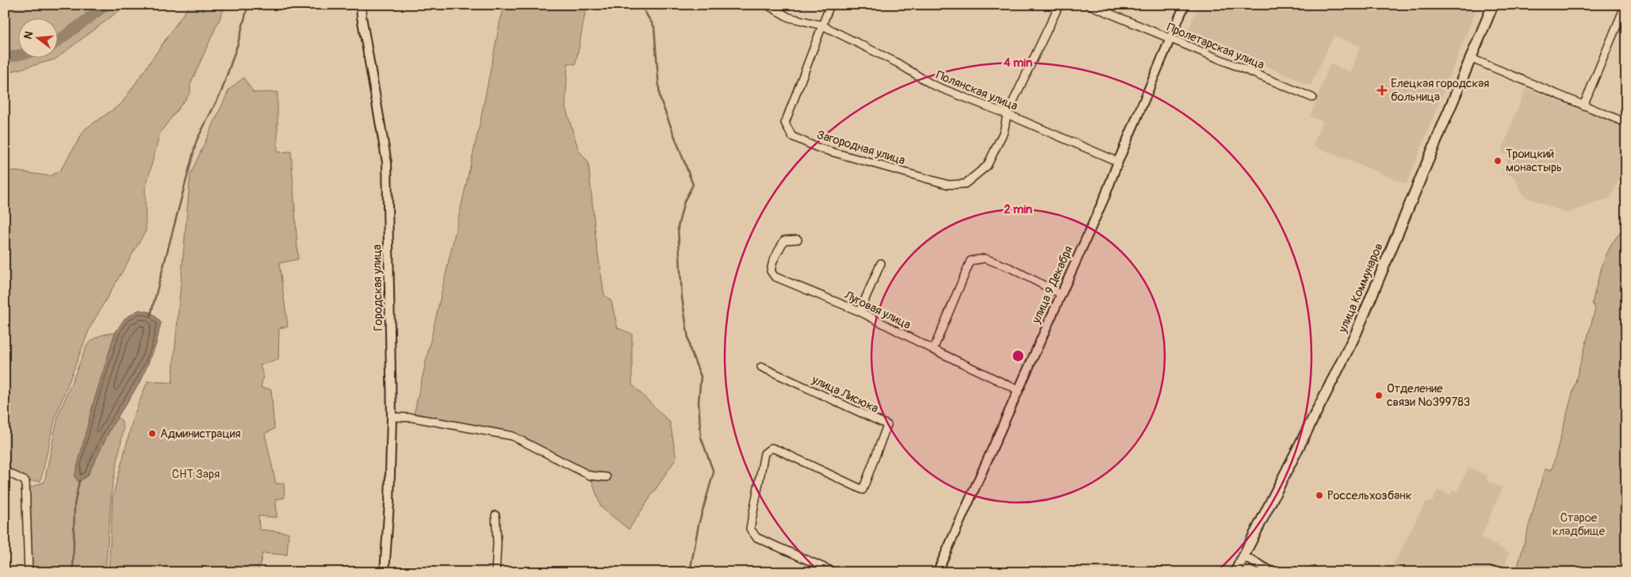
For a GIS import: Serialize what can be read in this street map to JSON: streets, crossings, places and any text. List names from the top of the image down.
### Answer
{
  "streets": {
    "main road": ["улица Коммунаров"],
    "street": [
      "Пролетарская улица",
      "Полянская улица",
      "Загородная улица",
      "улица 9 Декабря",
      "Городская улица",
      "Луговая улица",
      "улица Лисюка"
    ]
  },
  "crossings": [
    ["Пролетарская улица", "улица 9 Декабря"],
    ["Полянская улица", "Загородная улица"],
    ["Полянская улица", "улица 9 Декабря"],
    ["улица 9 Декабря", "Луговая улица"]
  ],
  "parks": ["СНТ Заря", "Старое кладбище"],
  "places": {
    "health": ["Елецкая городская больница"],
    "other": [
      "Троицкий монастырь",
      "Отделение связи №399783",
      "Администрация",
      "Россельхозбанк"
    ]
  },
  "north": "left",
  "rings": ["4 min", "2 min"]
}
